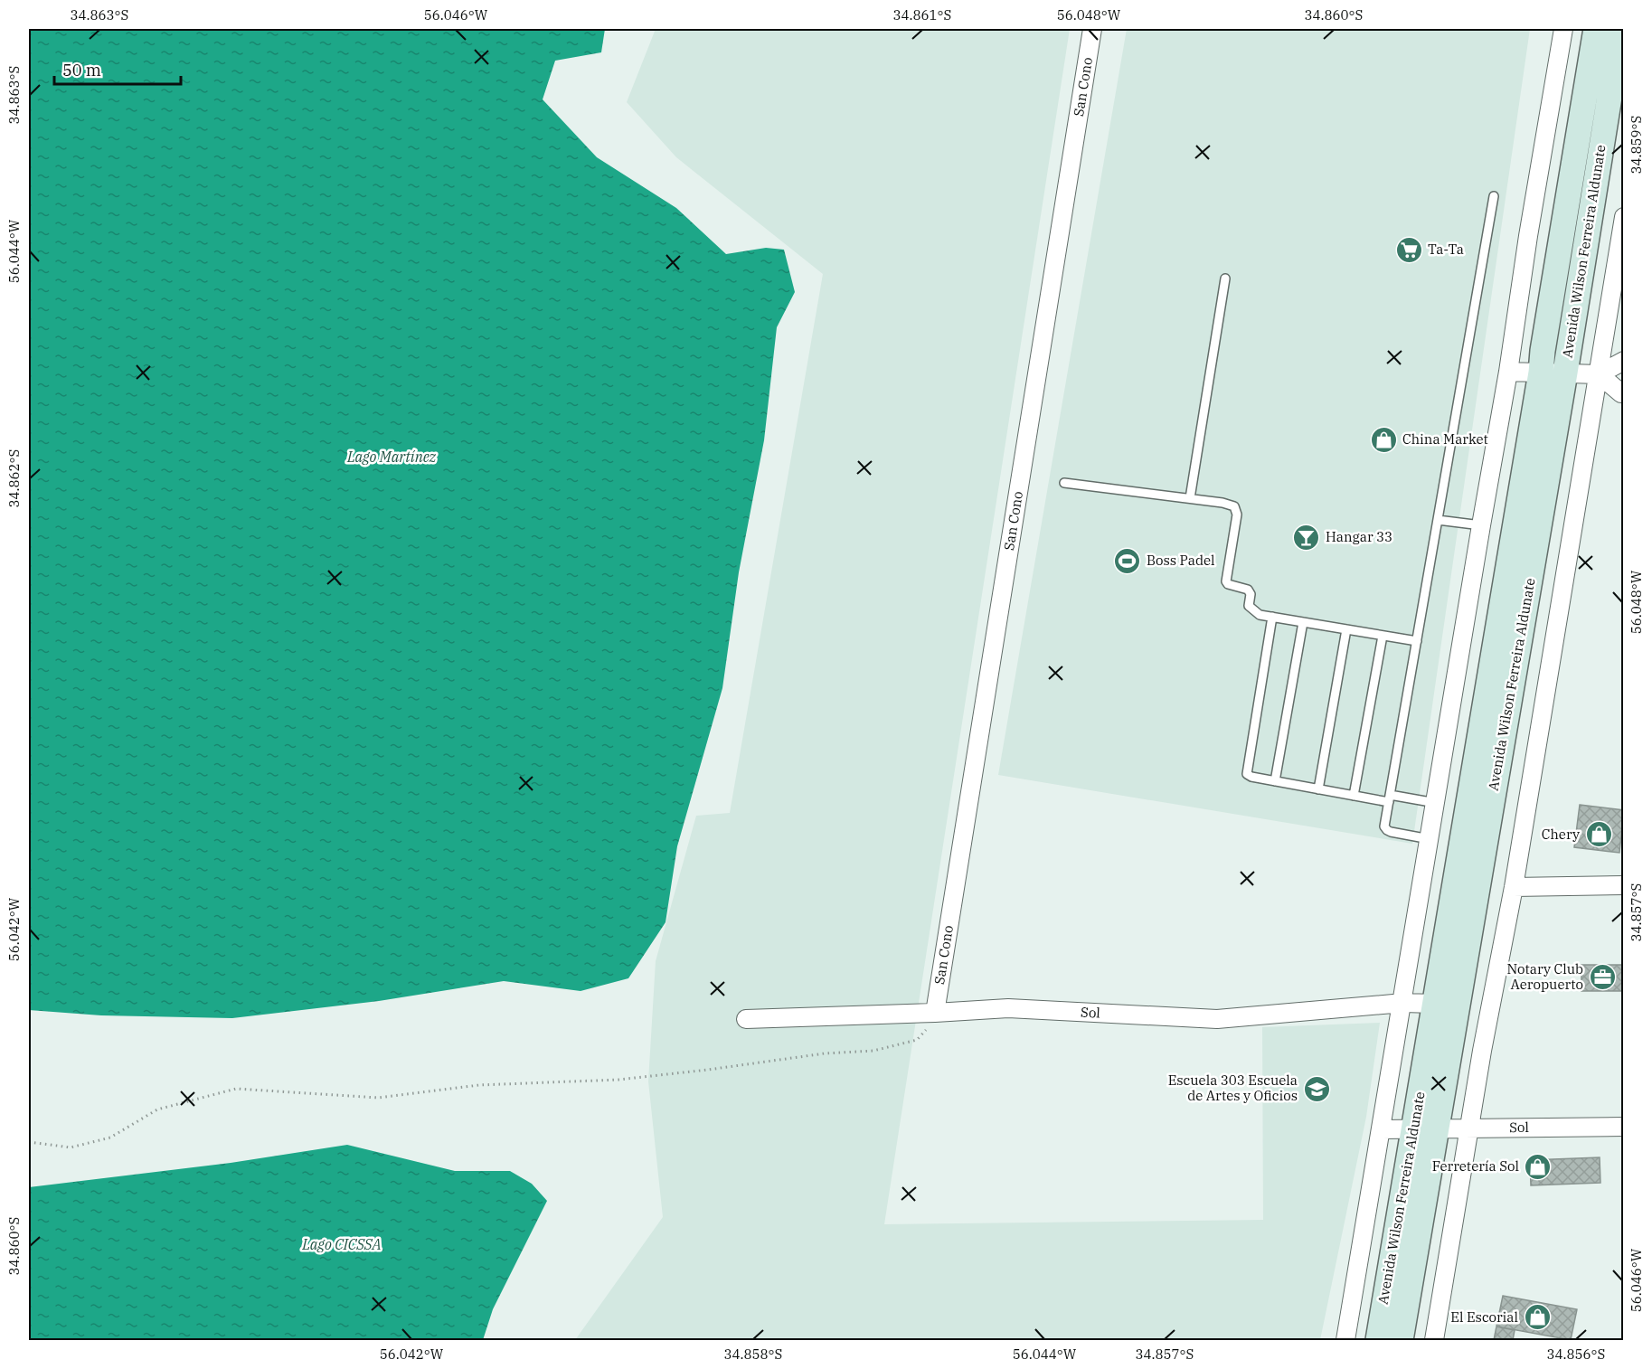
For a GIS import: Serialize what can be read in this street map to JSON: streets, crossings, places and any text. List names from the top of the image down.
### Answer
{
  "streets": {
    "main road": ["Avenida Wilson Ferreira Aldunate"],
    "street": ["San Cono", "Sol"]
  },
  "crossings": [
    ["San Cono", "Sol"],
    ["Avenida Wilson Ferreira Aldunate", "Sol"]
  ],
  "water": ["Lago Martínez", "Lago CICSSA"],
  "places": {
    "supermarket": ["Ta-Ta"],
    "shop": [
      "China Market",
      "Chery",
      "Ferretería Sol",
      "El Escorial"
    ],
    "bar": ["Hangar 33"],
    "sports": ["Boss Padel"],
    "office": ["Notary Club Aeropuerto"],
    "school or university": ["Escuela 303 Escuela de Artes y Oficios"]
  },
  "scale_bar": "50 m",
  "coordinates": [
    "34.863°S",
    "56.046°W",
    "34.861°S",
    "56.048°W",
    "34.860°S",
    "34.859°S",
    "56.044°W",
    "34.862°S",
    "34.857°S",
    "56.042°W",
    "34.858°S",
    "34.856°S"
  ]
}
